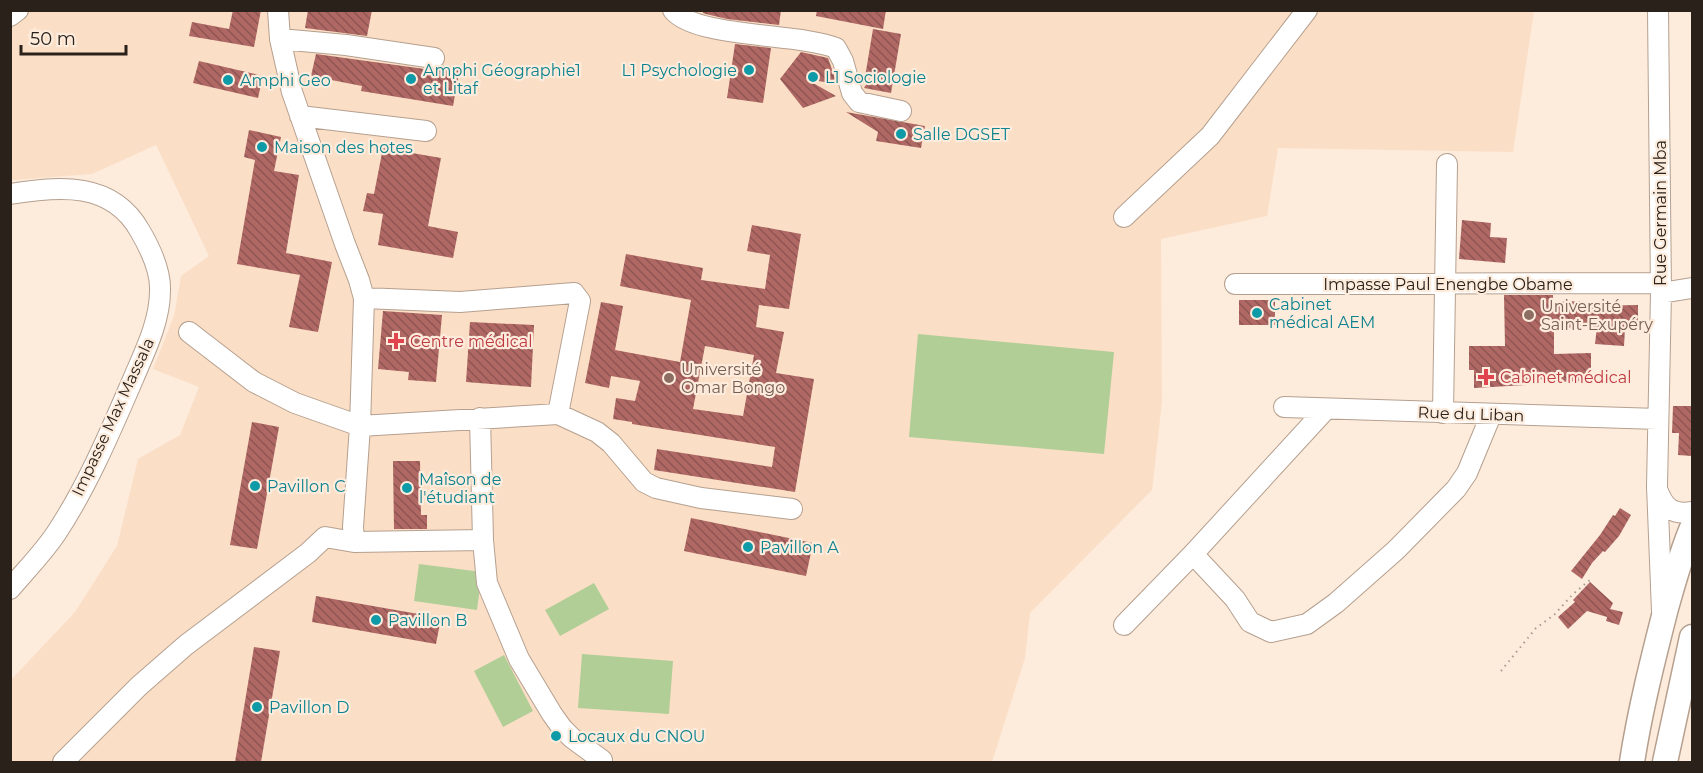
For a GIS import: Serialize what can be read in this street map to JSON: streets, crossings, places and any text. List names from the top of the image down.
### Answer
{
  "streets": {
    "street": [
      "Rue Germain Mba",
      "Impasse Paul Enengbe Obame",
      "Rue du Liban",
      "Impasse Max Massala"
    ]
  },
  "crossings": [
    ["Rue Germain Mba", "Impasse Paul Enengbe Obame"],
    ["Rue Germain Mba", "Rue du Liban"]
  ],
  "places": {
    "other": [
      "L1 Psychologie",
      "L1 Sociologie",
      "Amphi Géographie1 et Litaf",
      "Amphi Geo",
      "Salle DGSET",
      "Maison des hotes",
      "Cabinet médical AEM",
      "Université Saint-Exupéry",
      "Université Omar Bongo",
      "Pavillon C",
      "Maîson de l'étudiant",
      "Pavillon A",
      "Pavillon B",
      "Pavillon D",
      "Locaux du CNOU"
    ],
    "health": ["Centre médical", "Cabinet médical"]
  },
  "scale_bar": "50 m"
}
